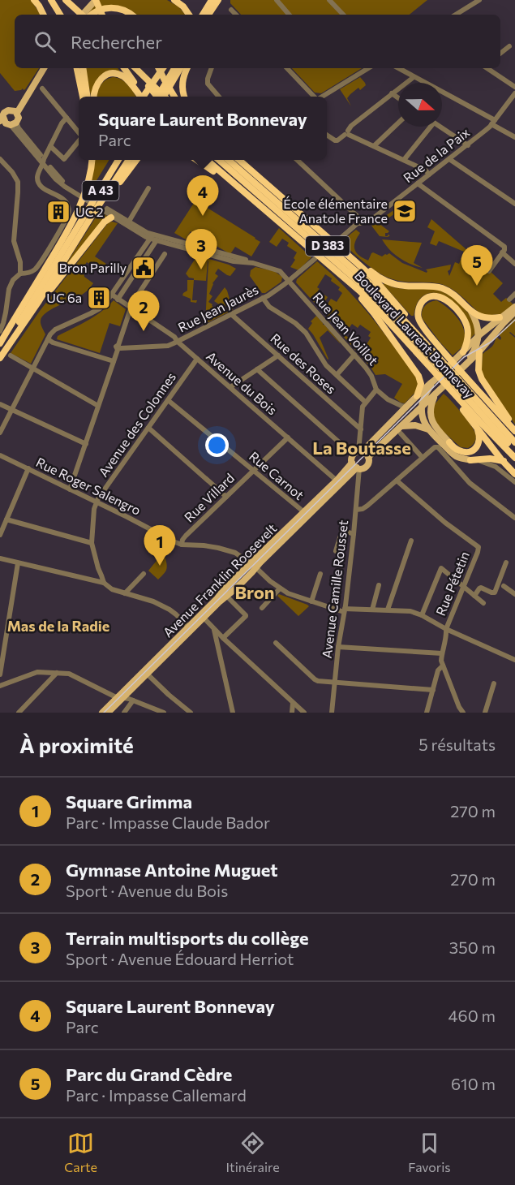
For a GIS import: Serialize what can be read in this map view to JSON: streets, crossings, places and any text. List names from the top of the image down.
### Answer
{
  "streets": {
    "highway": ["A 43", "D 383", "Boulevard Laurent Bonnevay"],
    "main road": ["Avenue Franklin Roosevelt"],
    "street": [
      "Rue de la Paix",
      "Rue Jean Jaurès",
      "Rue Jean Voillot",
      "Rue des Roses",
      "Avenue du Bois",
      "Avenue des Colonnes",
      "Rue Carnot",
      "Rue Roger Salengro",
      "Rue Villard",
      "Rue Pétetin",
      "Avenue Camille Rousset"
    ]
  },
  "crossings": [
    ["Rue Jean Jaurès", "Rue Jean Voillot"],
    ["Rue Jean Jaurès", "Rue des Roses"],
    ["Rue Jean Jaurès", "Avenue du Bois"],
    ["Avenue du Bois", "Avenue des Colonnes"],
    ["Avenue du Bois", "Rue Villard"],
    ["Avenue du Bois", "Avenue Franklin Roosevelt"],
    ["Avenue des Colonnes", "Rue Carnot"],
    ["Avenue des Colonnes", "Rue Roger Salengro"],
    ["Rue Carnot", "Rue Villard"],
    ["Rue Carnot", "Avenue Franklin Roosevelt"],
    ["Rue Roger Salengro", "Rue Villard"],
    ["Rue Roger Salengro", "Avenue Franklin Roosevelt"],
    ["Rue Roger Salengro", "Rue Pétetin"],
    ["Rue Roger Salengro", "Avenue Camille Rousset"],
    ["Avenue Franklin Roosevelt", "Avenue Camille Rousset"]
  ],
  "districts": ["La Boutasse", "Bron", "Mas de la Radie"],
  "places": {
    "school or university": ["École élémentaire Anatole France"],
    "building": ["UC 2", "UC 6a"],
    "public building": ["Bron Parilly"]
  },
  "north": "right",
  "page": {
    "search": "Rechercher",
    "popup": ["Square Laurent Bonnevay", "Parc"],
    "pins": [
      "4",
      "3",
      "5",
      "2",
      "1"
    ],
    "heading": ["À proximité", "5 résultats"],
    "list": [
      {
        "mark": "1",
        "name": "Square Grimma",
        "note": "Parc · Impasse Claude Bador",
        "value": "270 m"
      },
      {
        "mark": "2",
        "name": "Gymnase Antoine Muguet",
        "note": "Sport · Avenue du Bois",
        "value": "270 m"
      },
      {
        "mark": "3",
        "name": "Terrain multisports du collège",
        "note": "Sport · Avenue Édouard Herriot",
        "value": "350 m"
      },
      {
        "mark": "4",
        "name": "Square Laurent Bonnevay",
        "note": "Parc",
        "value": "460 m"
      },
      {
        "mark": "5",
        "name": "Parc du Grand Cèdre",
        "note": "Parc · Impasse Callemard",
        "value": "610 m"
      }
    ],
    "nav": ["Carte", "Itinéraire", "Favoris"]
  }
}
